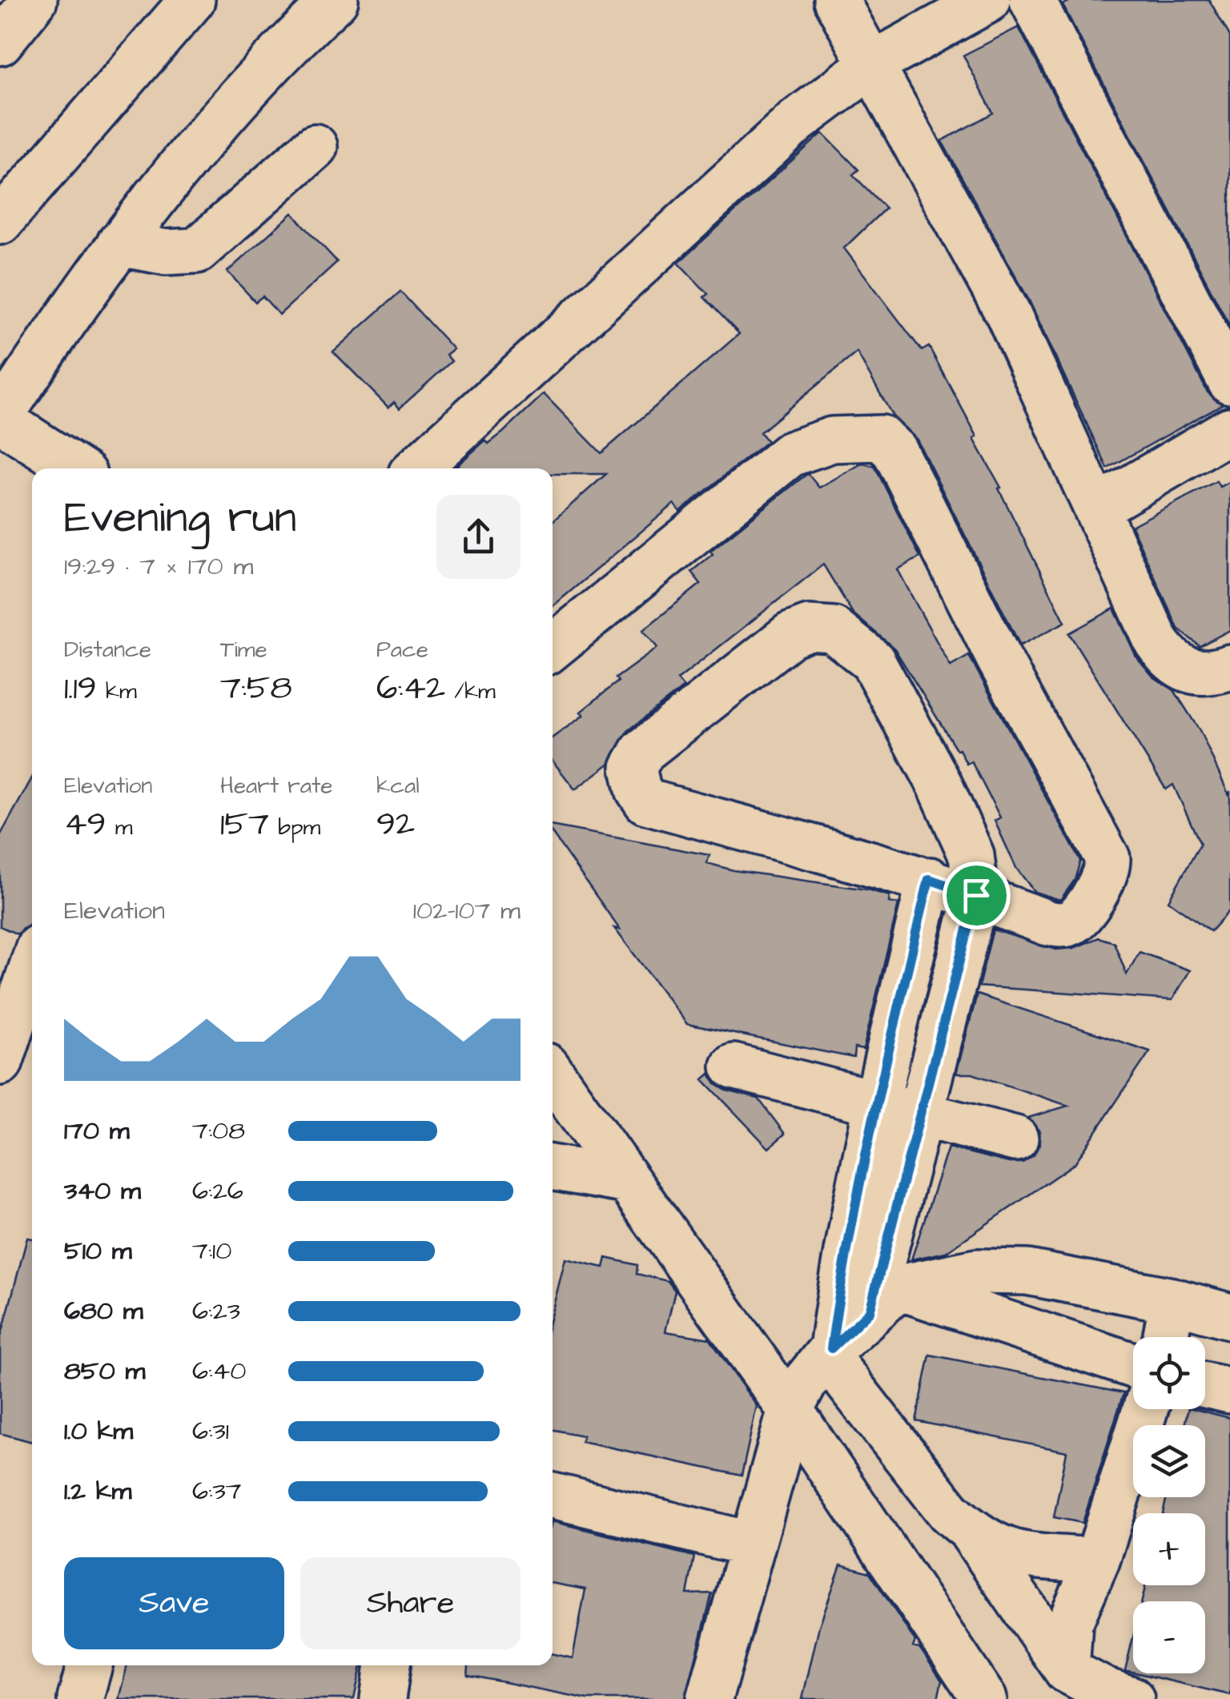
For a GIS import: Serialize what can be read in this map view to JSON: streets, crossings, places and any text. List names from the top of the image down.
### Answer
{
  "page": {
    "heading": ["Evening run", "19:29 · 7 × 170 m"],
    "stats": [
      ["Distance", "1.19 km"],
      ["Time", "7:58"],
      ["Pace", "6:42 /km"],
      ["Elevation", "49 m"],
      ["Heart rate", "157 bpm"],
      ["kcal", "92"]
    ],
    "chart": ["Elevation", "102–107 m"],
    "list": [
      {
        "name": "170 m",
        "note": "7:08"
      },
      {
        "name": "340 m",
        "note": "6:26"
      },
      {
        "name": "510 m",
        "note": "7:10"
      },
      {
        "name": "680 m",
        "note": "6:23"
      },
      {
        "name": "850 m",
        "note": "6:40"
      },
      {
        "name": "1.0 km",
        "note": "6:31"
      },
      {
        "name": "1.2 km",
        "note": "6:37"
      }
    ],
    "map_buttons": ["+", "−"],
    "buttons": ["Save", "Share"]
  }
}
